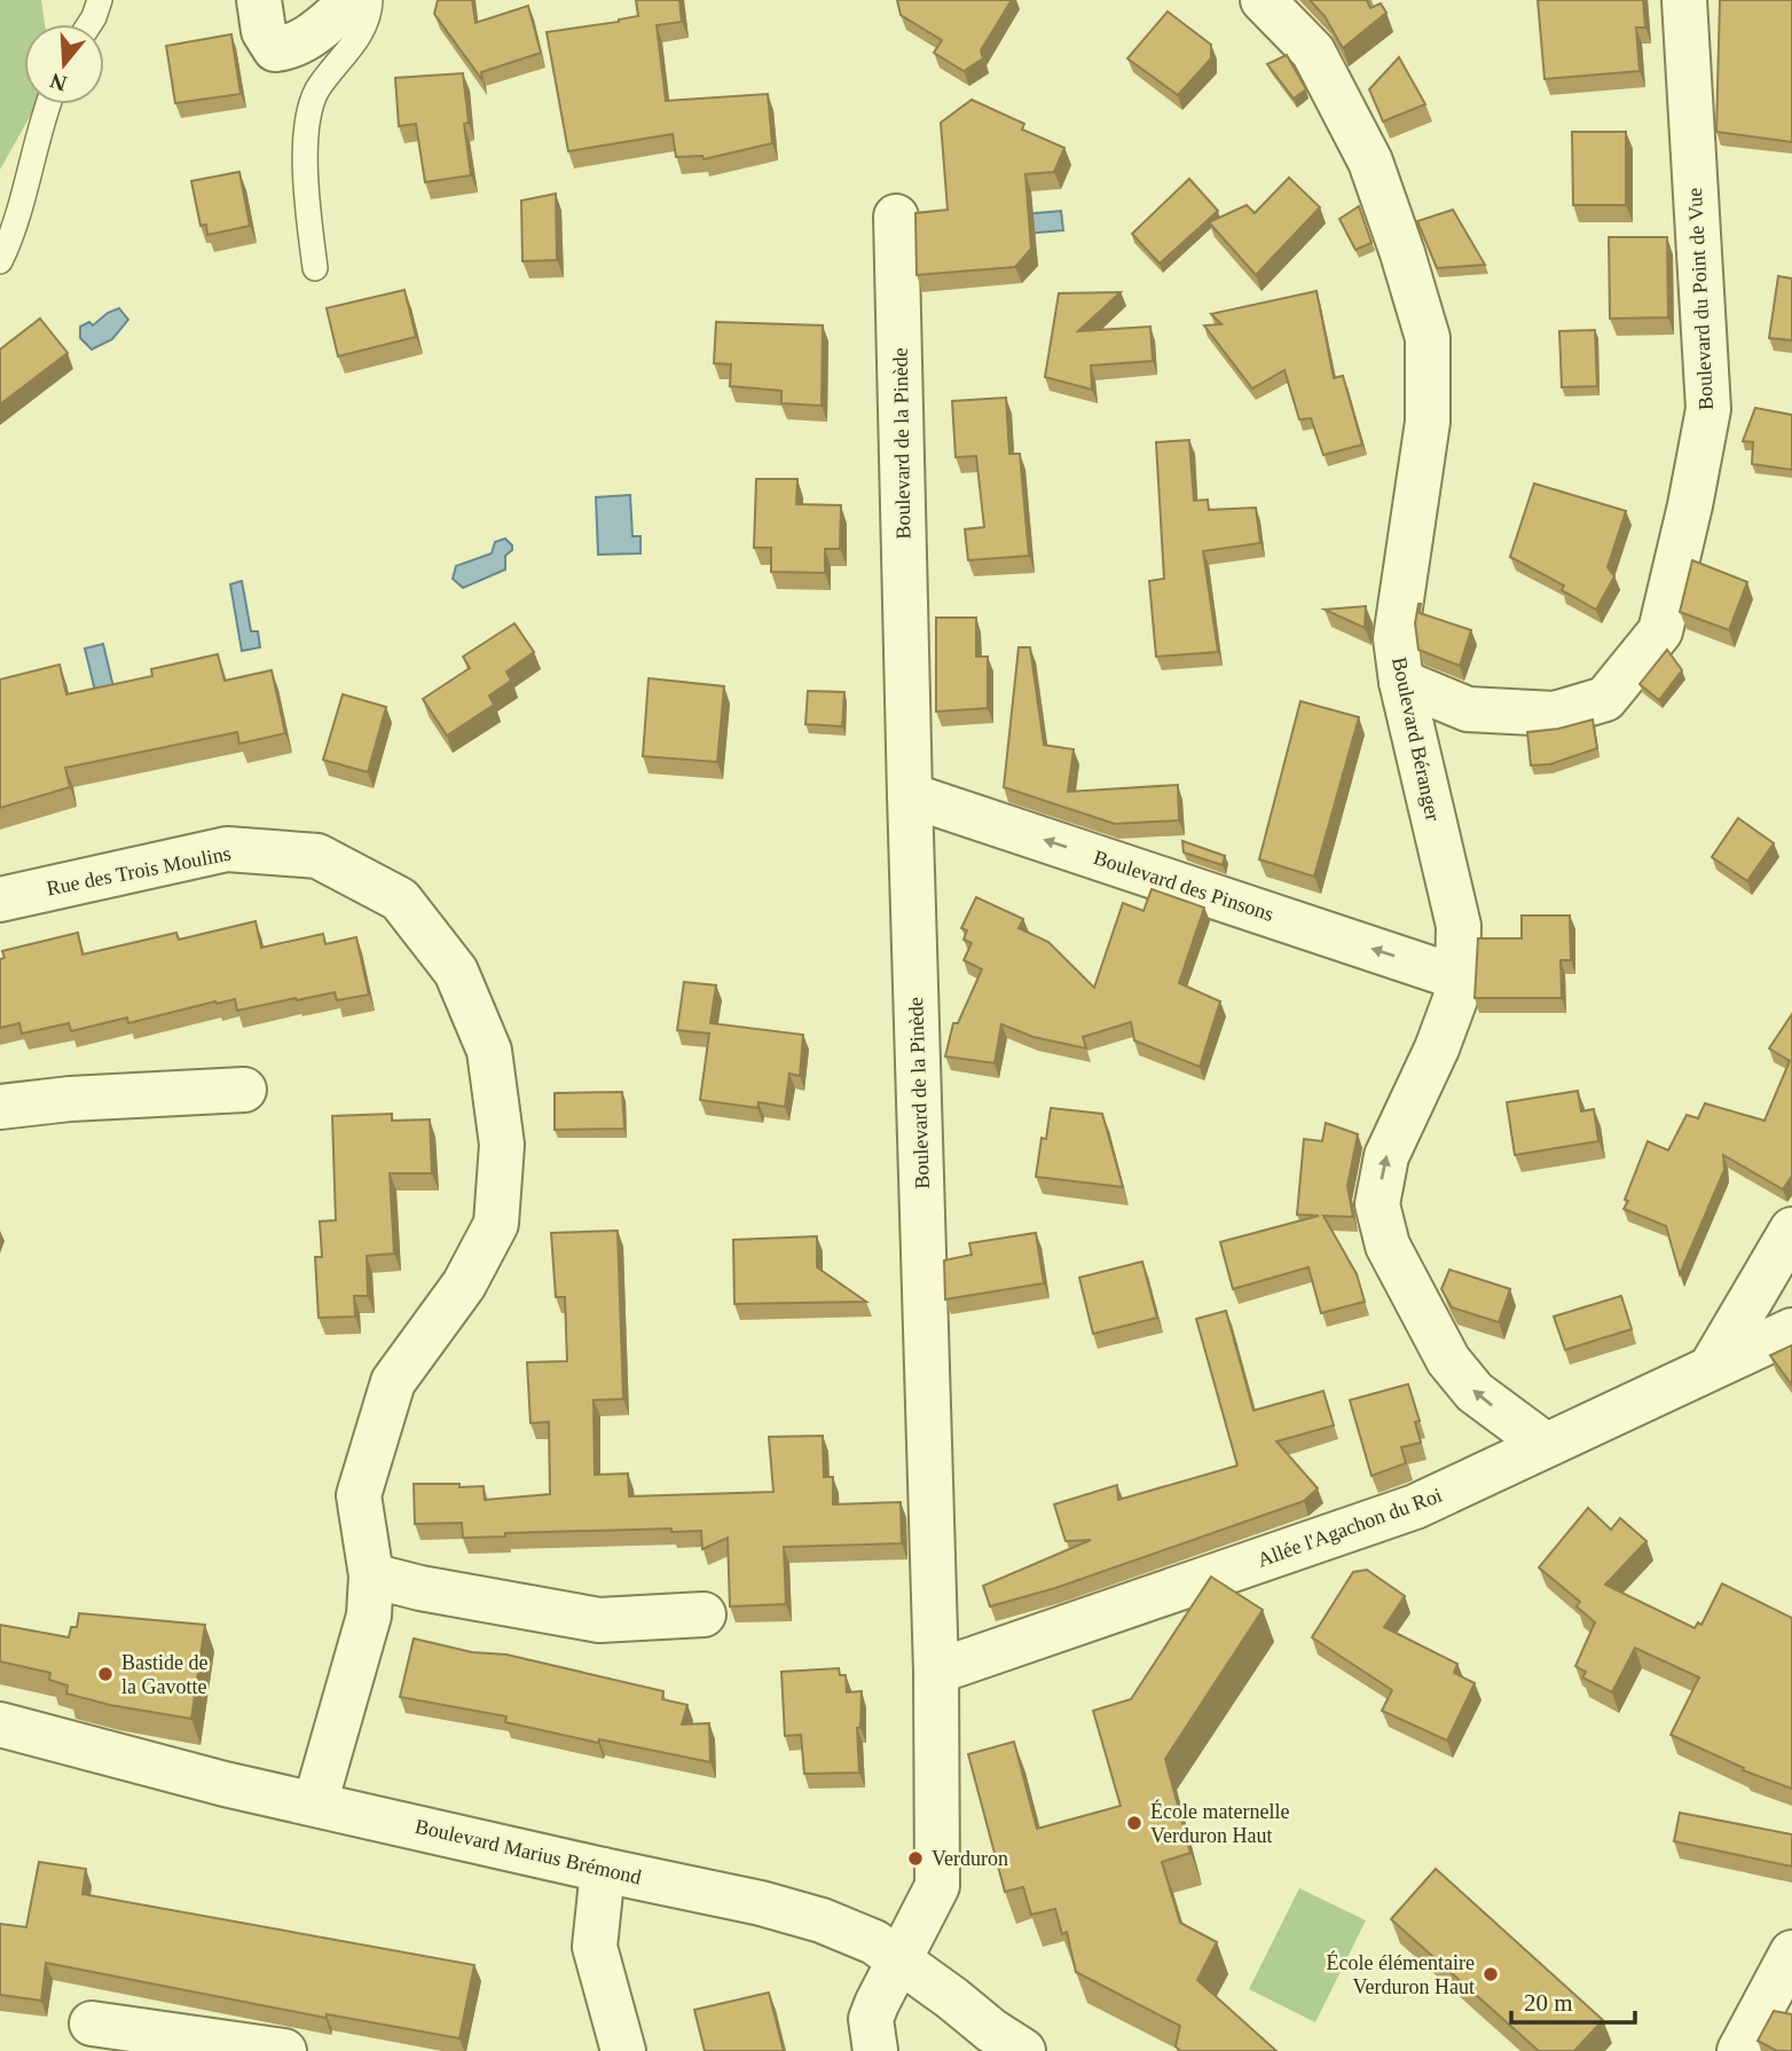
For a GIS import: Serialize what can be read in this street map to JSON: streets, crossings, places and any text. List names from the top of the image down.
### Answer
{
  "streets": {
    "street": [
      "Boulevard du Point de Vue",
      "Boulevard de la Pinède",
      "Boulevard Béranger",
      "Rue des Trois Moulins",
      "Boulevard des Pinsons",
      "Allée l'Agachon du Roi",
      "Boulevard Marius Brémond"
    ]
  },
  "crossings": [
    ["Boulevard du Point de Vue", "Boulevard Béranger"],
    ["Boulevard de la Pinède", "Boulevard des Pinsons"],
    ["Boulevard de la Pinède", "Allée l'Agachon du Roi"],
    ["Boulevard de la Pinède", "Boulevard Marius Brémond"],
    ["Boulevard Béranger", "Boulevard des Pinsons"],
    ["Boulevard Béranger", "Allée l'Agachon du Roi"],
    ["Rue des Trois Moulins", "Boulevard Marius Brémond"]
  ],
  "one_way": ["Boulevard des Pinsons"],
  "places": [
    "Bastide de la Gavotte",
    "École maternelle Verduron Haut",
    "Verduron",
    "École élémentaire Verduron Haut"
  ],
  "scale_bar": "20 m",
  "north": "bottom"
}
